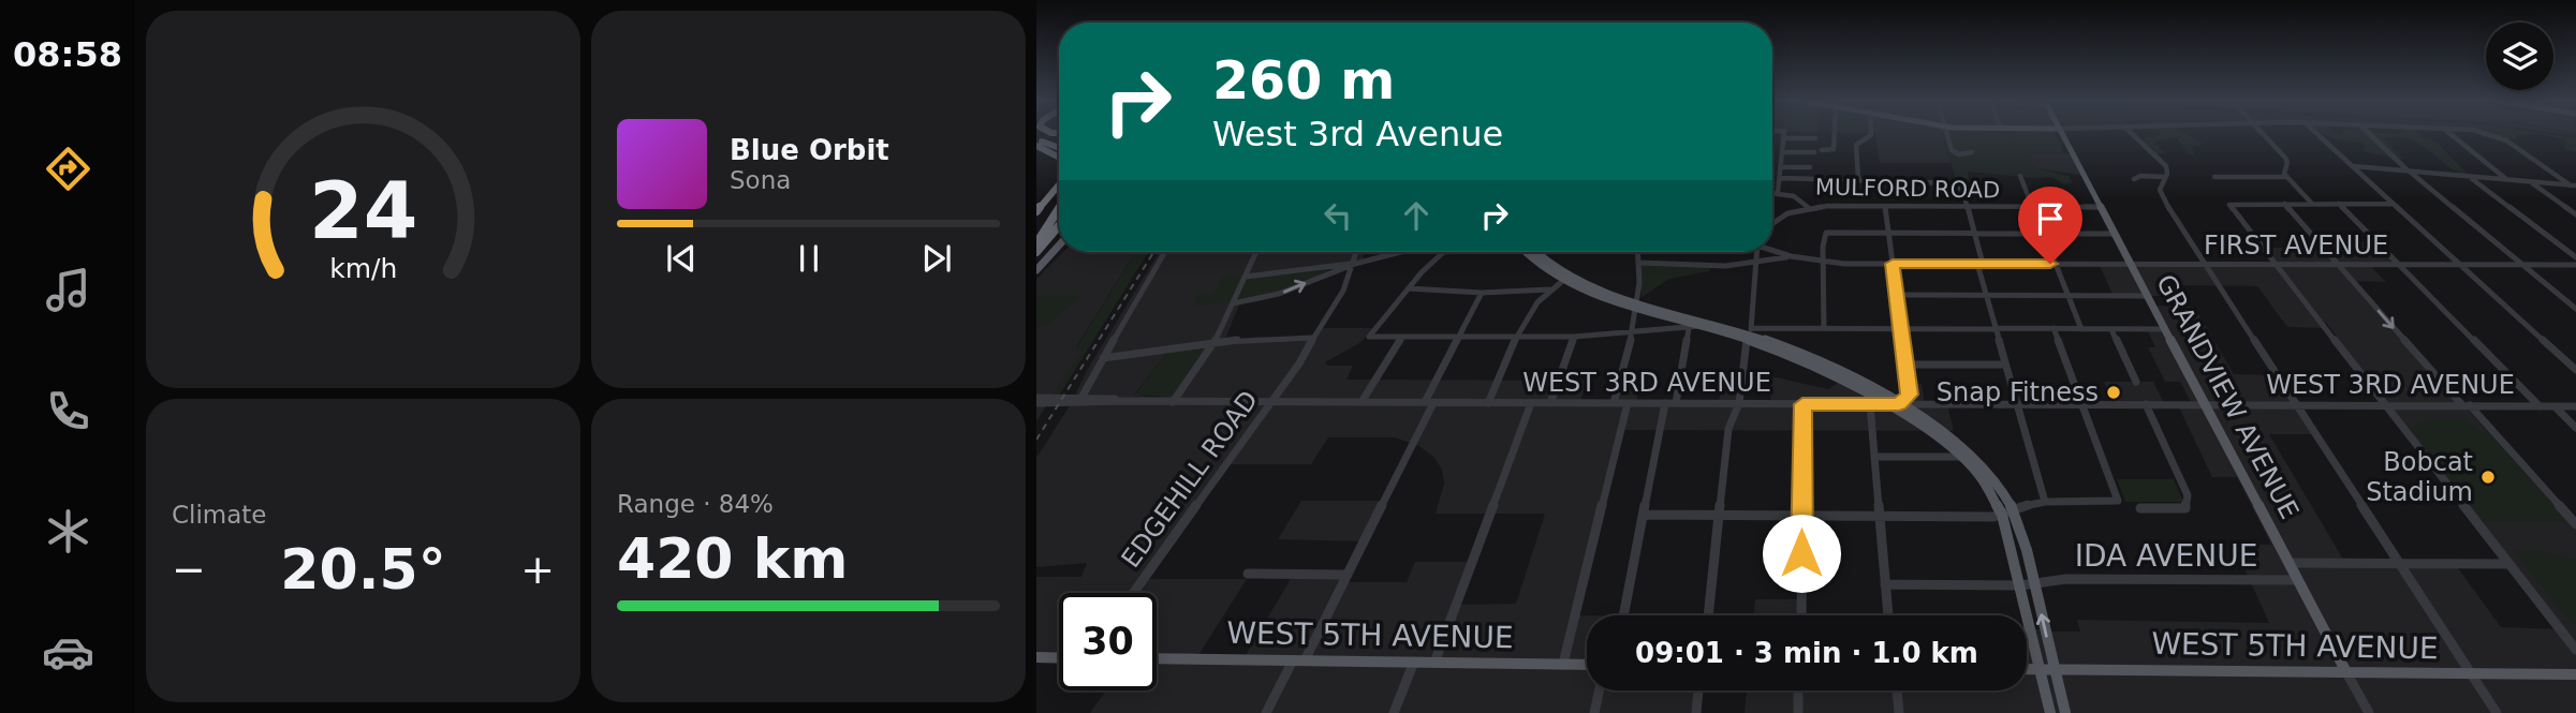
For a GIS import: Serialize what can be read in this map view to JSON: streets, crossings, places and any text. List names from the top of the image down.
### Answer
{
  "streets": {
    "main road": ["GRANDVIEW AVENUE", "WEST 5TH AVENUE"],
    "street": [
      "MULFORD ROAD",
      "FIRST AVENUE",
      "WEST 3RD AVENUE",
      "EDGEHILL ROAD",
      "IDA AVENUE"
    ]
  },
  "crossings": [
    ["MULFORD ROAD", "GRANDVIEW AVENUE"],
    ["FIRST AVENUE", "GRANDVIEW AVENUE"],
    ["WEST 3RD AVENUE", "GRANDVIEW AVENUE"],
    ["WEST 3RD AVENUE", "EDGEHILL ROAD"],
    ["GRANDVIEW AVENUE", "IDA AVENUE"],
    ["GRANDVIEW AVENUE", "WEST 5TH AVENUE"]
  ],
  "places": ["Snap Fitness", "Bobcat Stadium"],
  "page": {
    "tabs": "08:58",
    "turn": ["260 m", "West 3rd Avenue"],
    "song": ["Blue Orbit", "Sona"],
    "tile": [
      "Climate",
      ["Range · 84%", "420 km"]
    ],
    "heat": ["−", "20.5°", "+"],
    "limit": "30",
    "trip": "09:01 · 3 min · 1.0 km",
    "gauge": ["24", "km/h"]
  }
}
